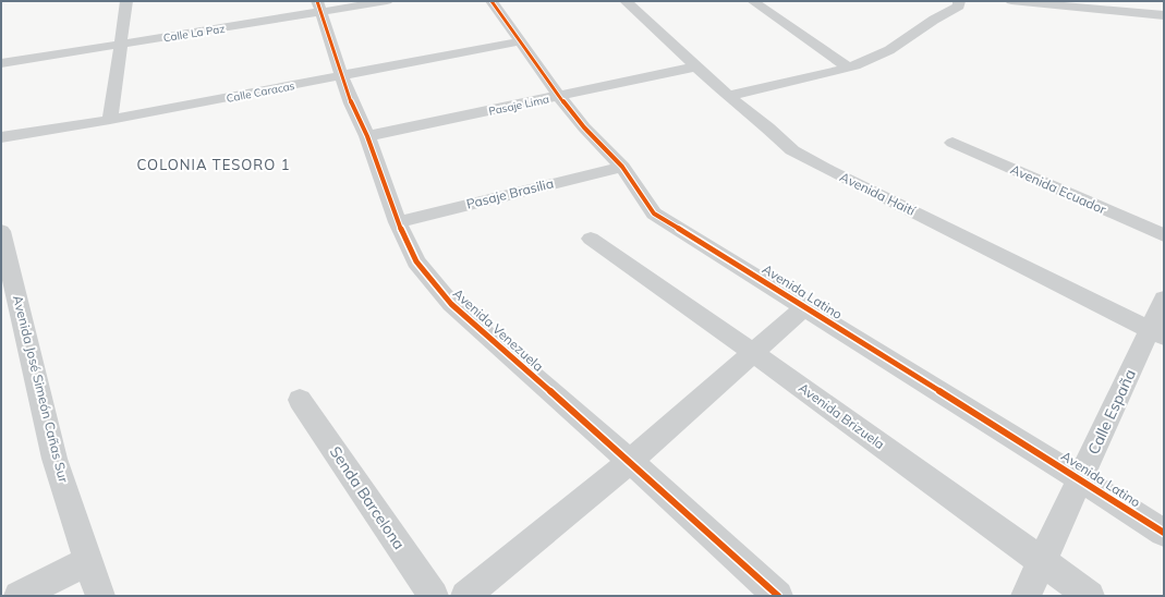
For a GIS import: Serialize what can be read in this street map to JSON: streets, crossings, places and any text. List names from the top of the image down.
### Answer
{
  "streets": {
    "street": [
      "Calle La Paz",
      "Calle Caracas",
      "Pasaje Lima",
      "Avenida Ecuador",
      "Pasaje Brasilia",
      "Avenida Haití",
      "Avenida Latino",
      "Avenida Venezuela",
      "Avenida José Simeón Cañas Sur",
      "Calle España",
      "Avenida Brizuela",
      "Senda Barcelona"
    ]
  },
  "crossings": [
    ["Calle La Paz", "Avenida Venezuela"],
    ["Calle Caracas", "Avenida Latino"],
    ["Calle Caracas", "Avenida Venezuela"],
    ["Pasaje Lima", "Avenida Haití"],
    ["Pasaje Lima", "Avenida Latino"],
    ["Pasaje Lima", "Avenida Venezuela"],
    ["Pasaje Brasilia", "Avenida Latino"],
    ["Pasaje Brasilia", "Avenida Venezuela"],
    ["Avenida Haití", "Calle España"],
    ["Avenida Latino", "Calle España"],
    ["Calle España", "Avenida Brizuela"]
  ],
  "districts": ["COLONIA TESORO 1"]
}
